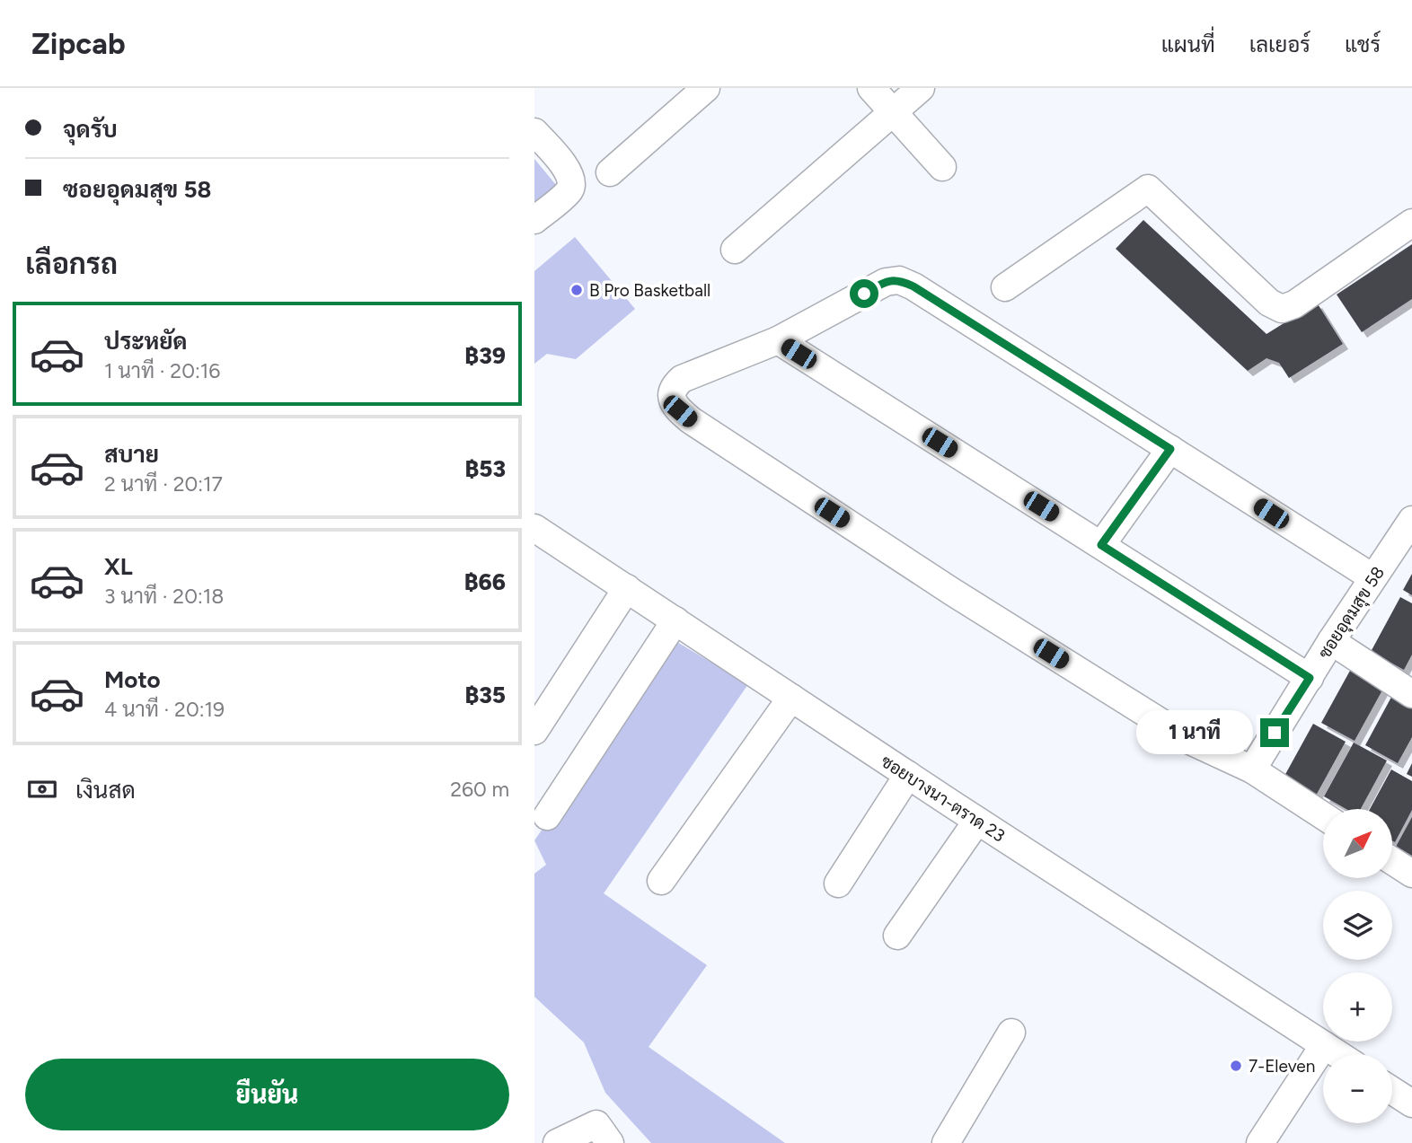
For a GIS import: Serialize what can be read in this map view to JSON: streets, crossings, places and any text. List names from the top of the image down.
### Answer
{
  "streets": {
    "street": ["ซอยอุดมสุข 58", "ซอยบางนา-ตราด 23"]
  },
  "places": ["B Pro Basketball", "7-Eleven"],
  "north": "top right",
  "page": {
    "header": "Zipcab",
    "nav": ["แผนที่", "เลเยอร์", "แชร์"],
    "banner": ["จุดรับ", "ซอยอุดมสุข 58"],
    "heading": "เลือกรถ",
    "list": [
      {
        "name": "ประหยัด",
        "note": "1 นาที · 20:16",
        "value": "฿39"
      },
      {
        "name": "สบาย",
        "note": "2 นาที · 20:17",
        "value": "฿53"
      },
      {
        "name": "XL",
        "note": "3 นาที · 20:18",
        "value": "฿66"
      },
      {
        "name": "Moto",
        "note": "4 นาที · 20:19",
        "value": "฿35"
      }
    ],
    "bubble": "1 นาที",
    "pay": ["เงินสด", "260 m"],
    "map_buttons": ["+", "−"],
    "buttons": "ยืนยัน"
  }
}
